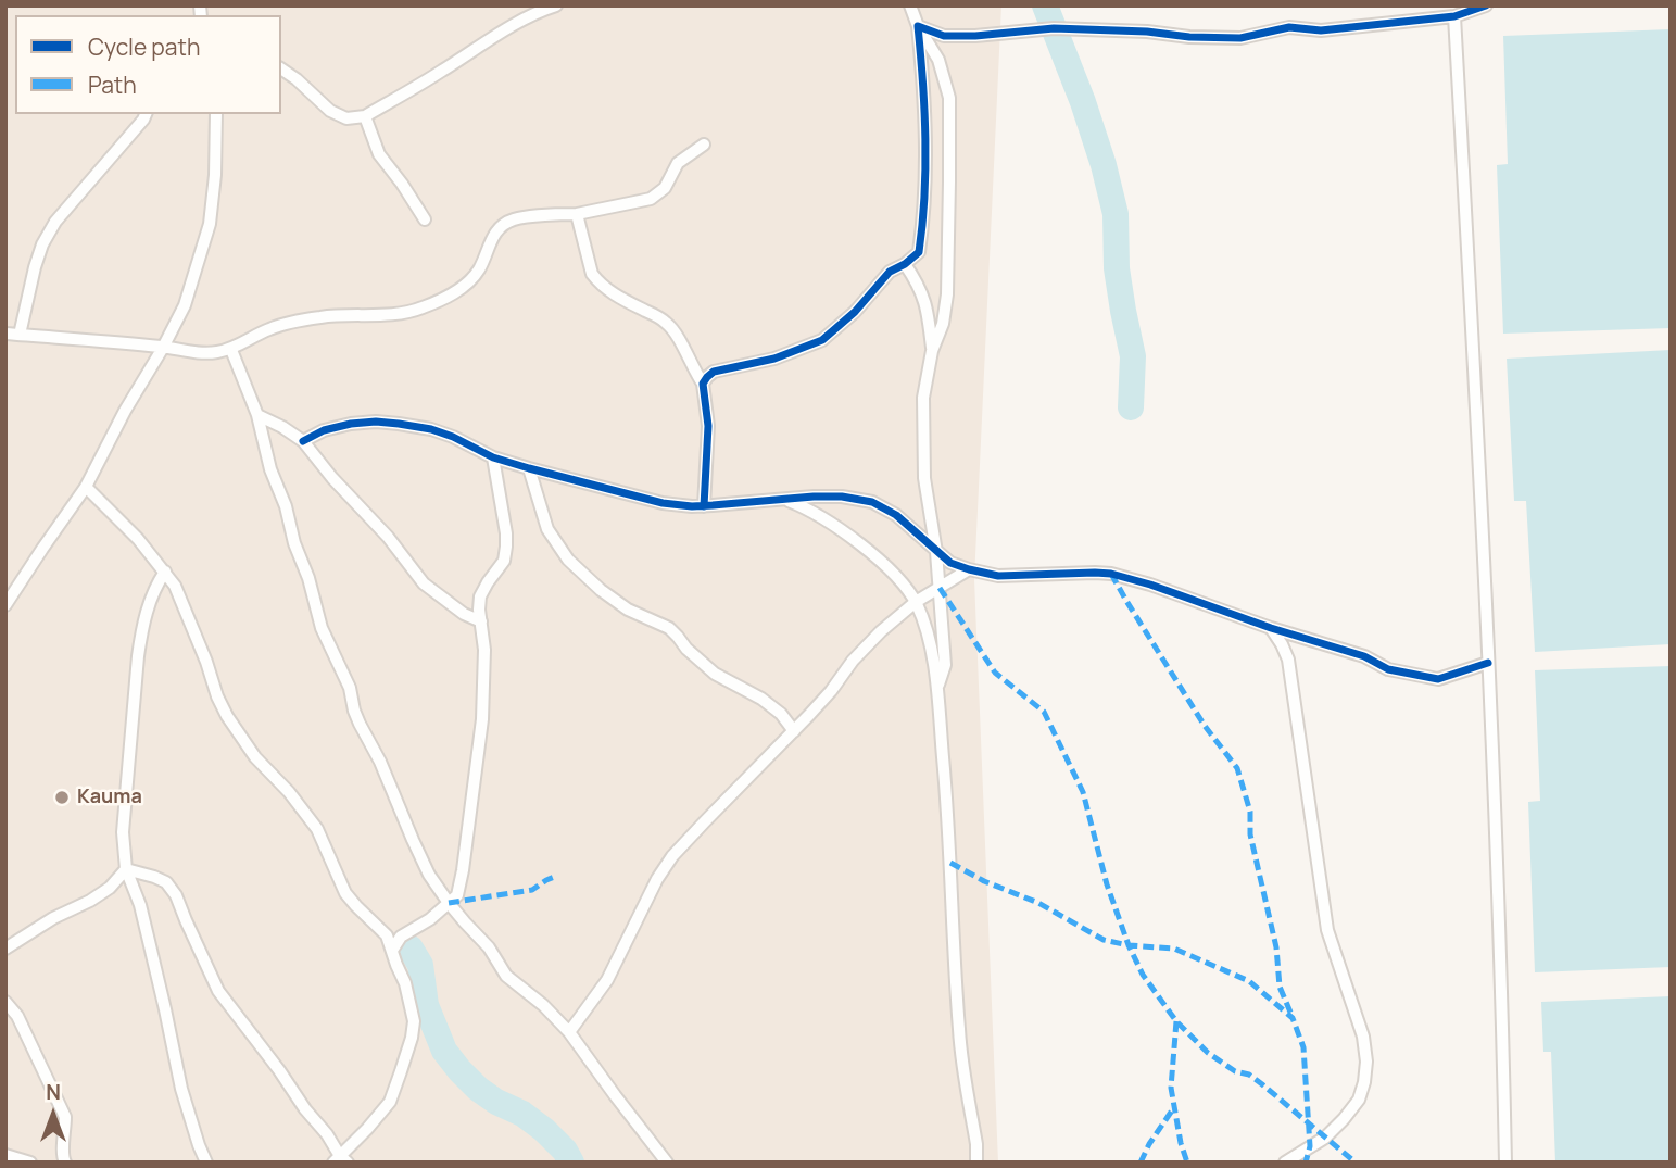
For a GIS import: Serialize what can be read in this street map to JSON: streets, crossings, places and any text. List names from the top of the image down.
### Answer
{
  "places": ["Kauma"],
  "legend": ["Cycle path", "Path"],
  "north": "top"
}
